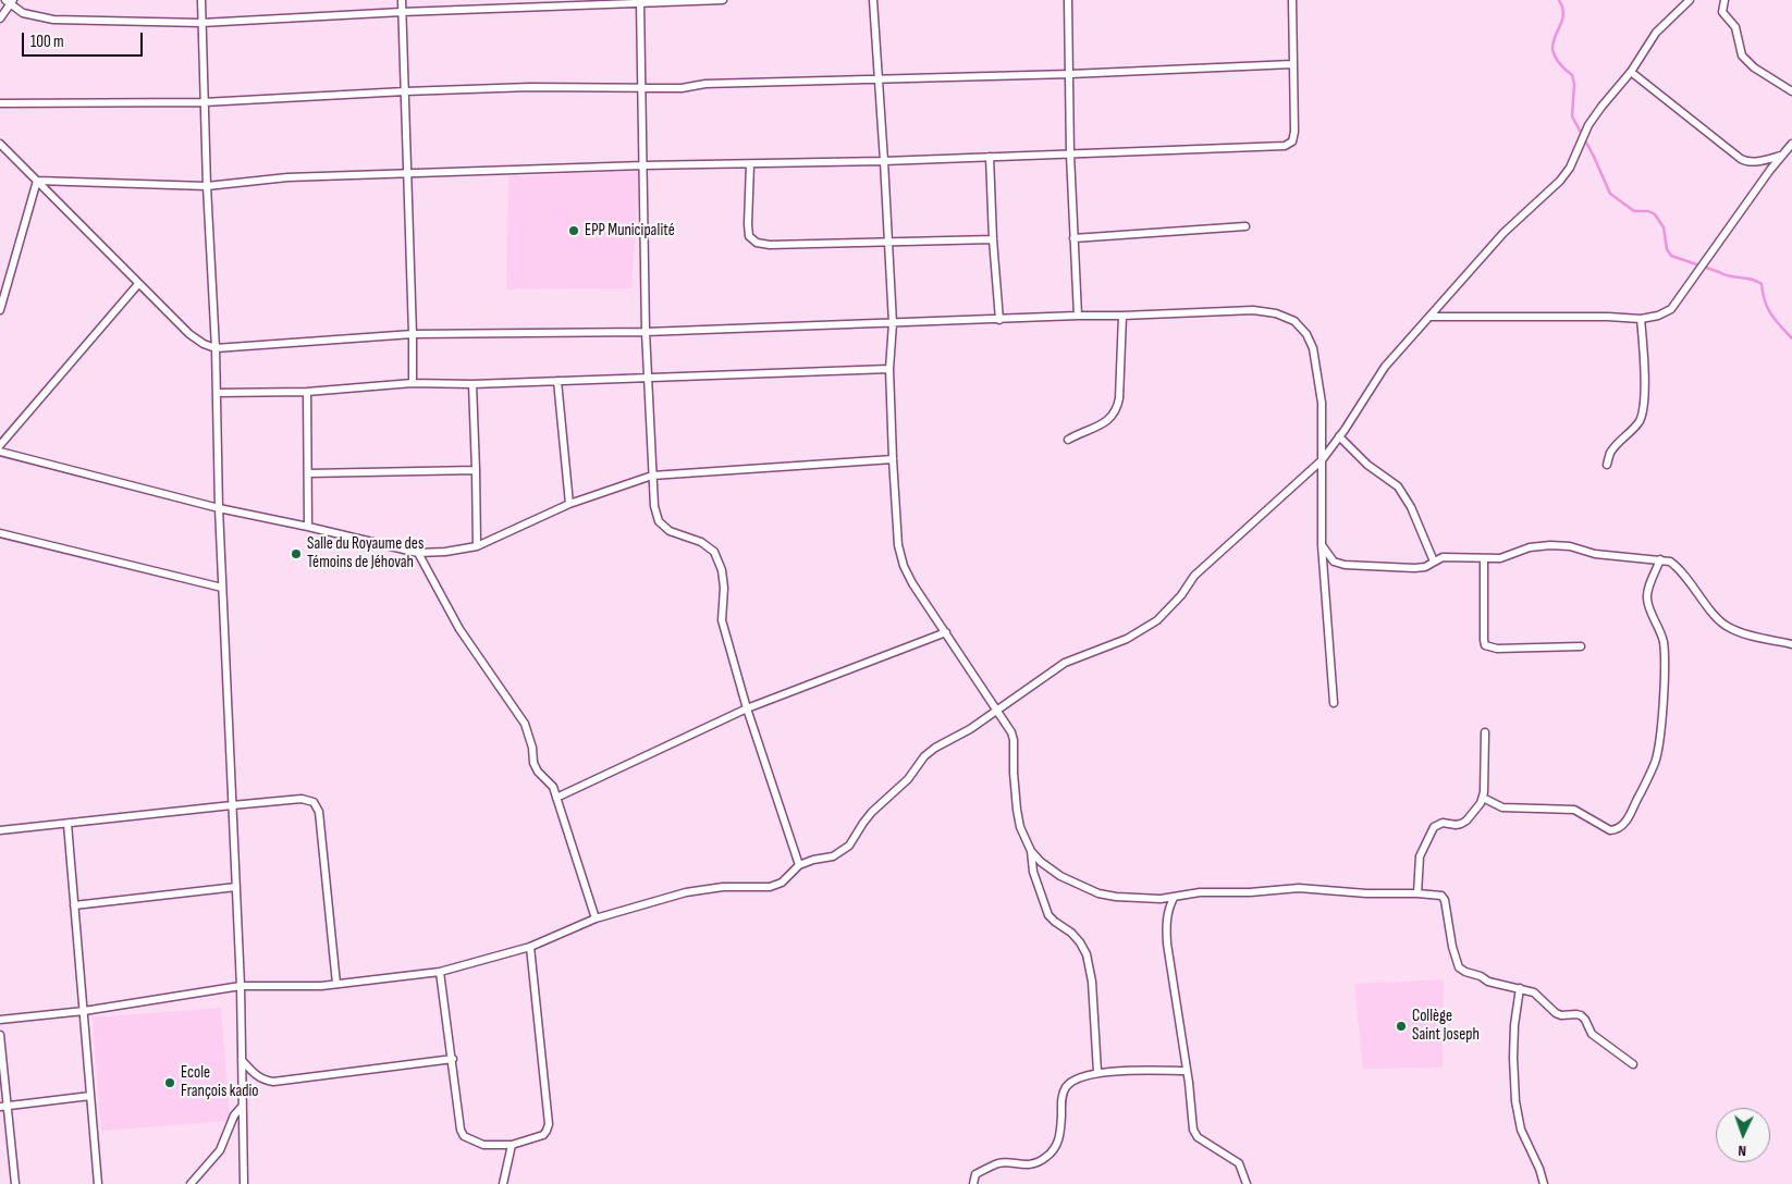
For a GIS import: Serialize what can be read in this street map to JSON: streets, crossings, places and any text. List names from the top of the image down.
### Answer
{
  "places": [
    "EPP Municipalité",
    "Salle du Royaume des Témoins de Jéhovah",
    "Collège Saint Joseph",
    "Ecole François kadio"
  ],
  "scale_bar": "100 m",
  "north": "bottom"
}
